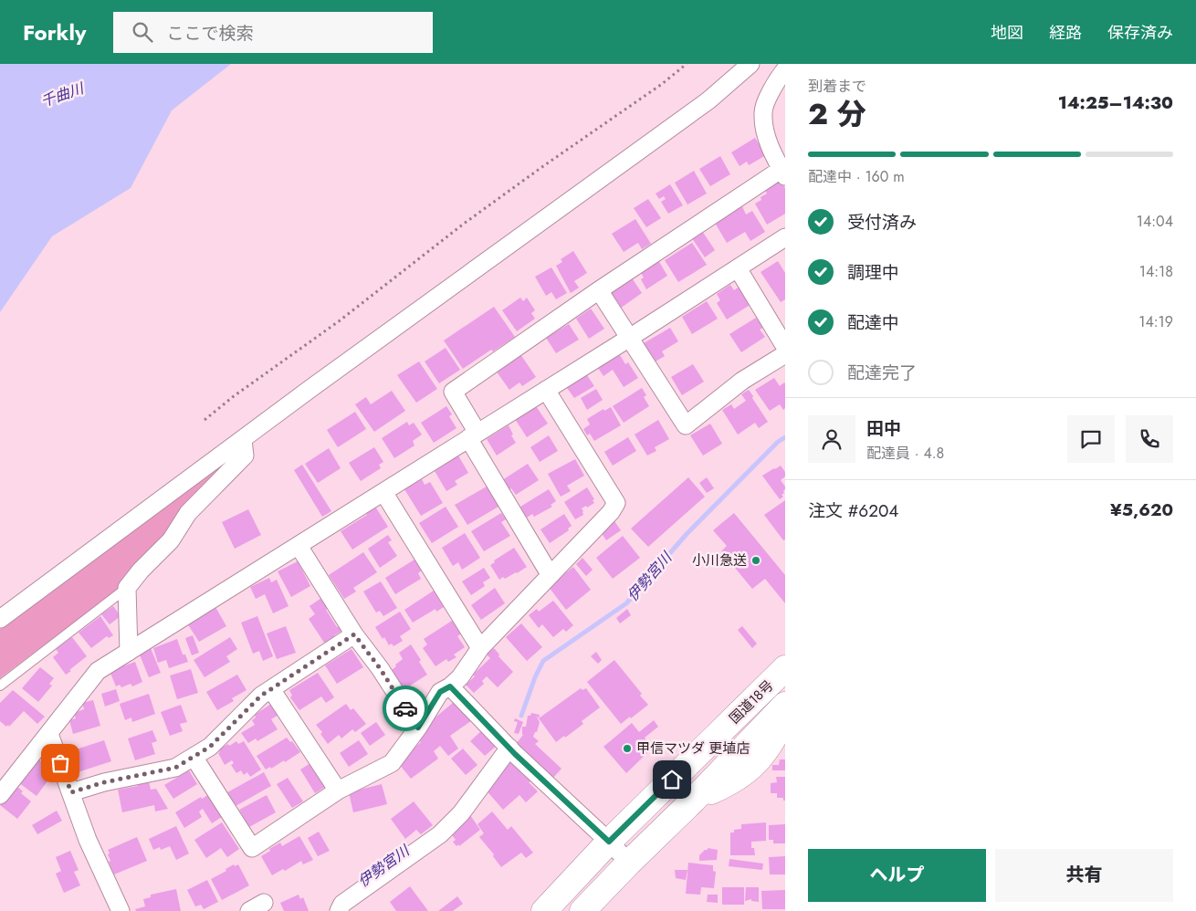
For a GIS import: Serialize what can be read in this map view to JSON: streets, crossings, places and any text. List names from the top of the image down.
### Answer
{
  "streets": {
    "highway": ["国道18号"]
  },
  "water": ["千曲川", "伊勢宮川"],
  "places": ["小川急送", "甲信マツダ 更埴店"],
  "page": {
    "header": "Forkly",
    "search": "ここで検索",
    "nav": ["地図", "経路", "保存済み"],
    "heading": ["2 分", "到着まで", "14:25–14:30"],
    "panel": [
      "田中",
      "配達員 · 4.8",
      "注文 #6204",
      "¥5,620"
    ],
    "bar": "配達中 · 160 m",
    "list": [
      ["受付済み", "14:04"],
      ["調理中", "14:18"],
      ["配達中", "14:19"],
      "配達完了"
    ],
    "buttons": ["ヘルプ", "共有"]
  }
}
